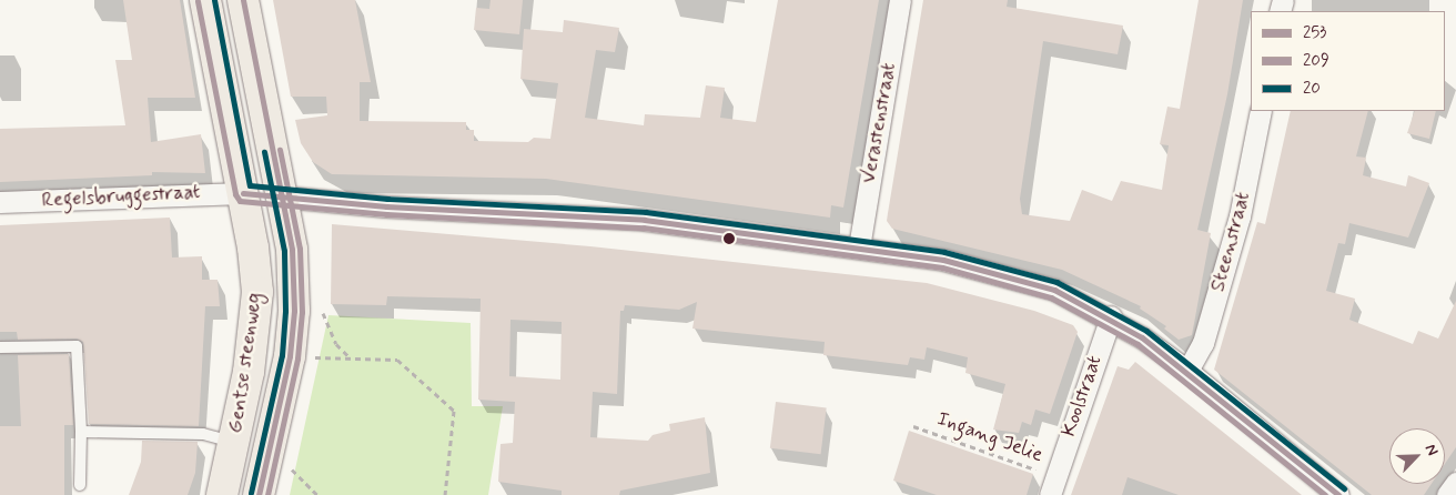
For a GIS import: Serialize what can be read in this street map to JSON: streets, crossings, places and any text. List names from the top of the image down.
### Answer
{
  "streets": {
    "main road": ["Gentse steenweg"],
    "street": [
      "Verastenstraat",
      "Regelsbruggestraat",
      "Steenstraat",
      "Koolstraat"
    ],
    "path": ["Ingang Jelie"]
  },
  "crossings": [
    ["Regelsbruggestraat", "Gentse steenweg"],
    ["Koolstraat", "Ingang Jelie"]
  ],
  "lines": ["transit line 253", "transit line 20", "transit line 209"],
  "legend": ["253", "209", "20"],
  "north": "top right"
}
